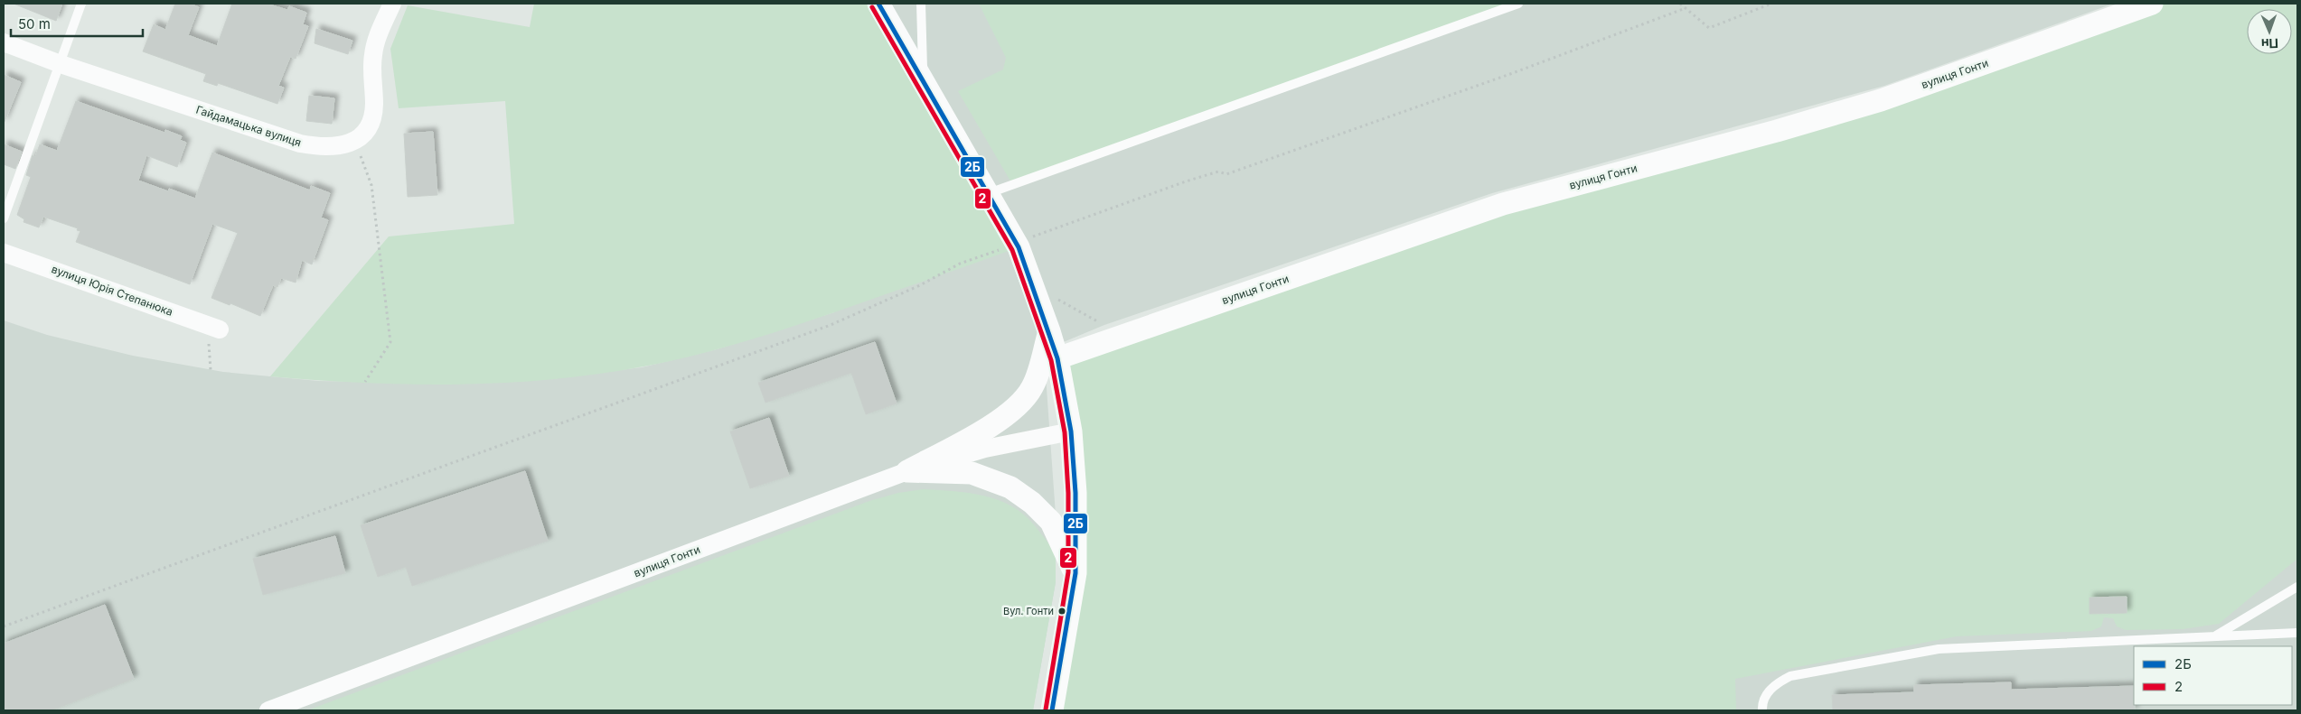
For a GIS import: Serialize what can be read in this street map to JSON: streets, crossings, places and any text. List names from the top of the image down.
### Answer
{
  "streets": {
    "street": ["вулиця Гонти", "Гайдамацька вулиця", "вулиця Юрія Степанюка"]
  },
  "places": ["Вул. Гонти"],
  "lines": ["transit line 2Б", "transit line 2"],
  "legend": ["2Б", "2"],
  "scale_bar": "50 m",
  "north": "bottom"
}
